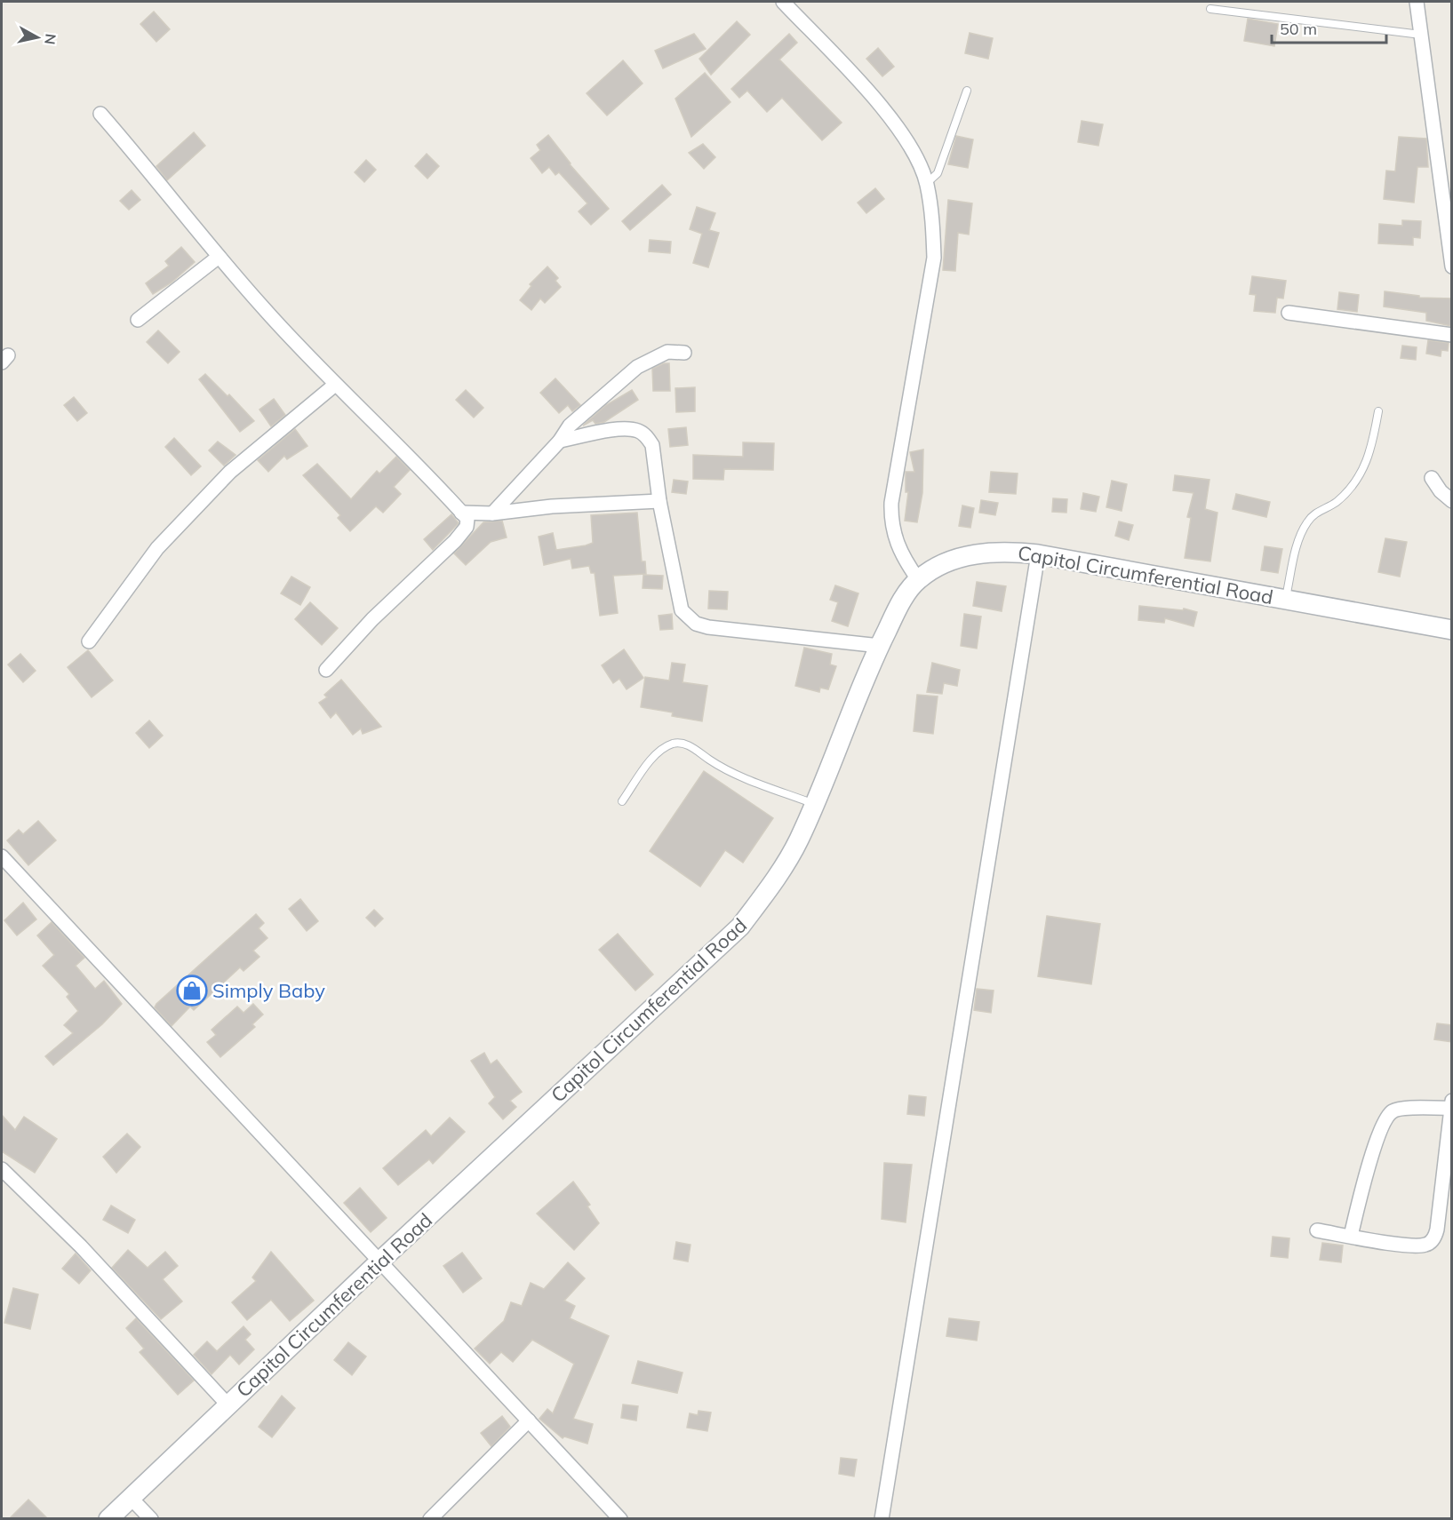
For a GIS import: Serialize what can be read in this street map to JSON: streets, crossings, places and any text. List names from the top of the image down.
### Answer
{
  "streets": {
    "main road": ["Capitol Circumferential Road"]
  },
  "places": {
    "shop": ["Simply Baby"]
  },
  "scale_bar": "50 m",
  "north": "right"
}
